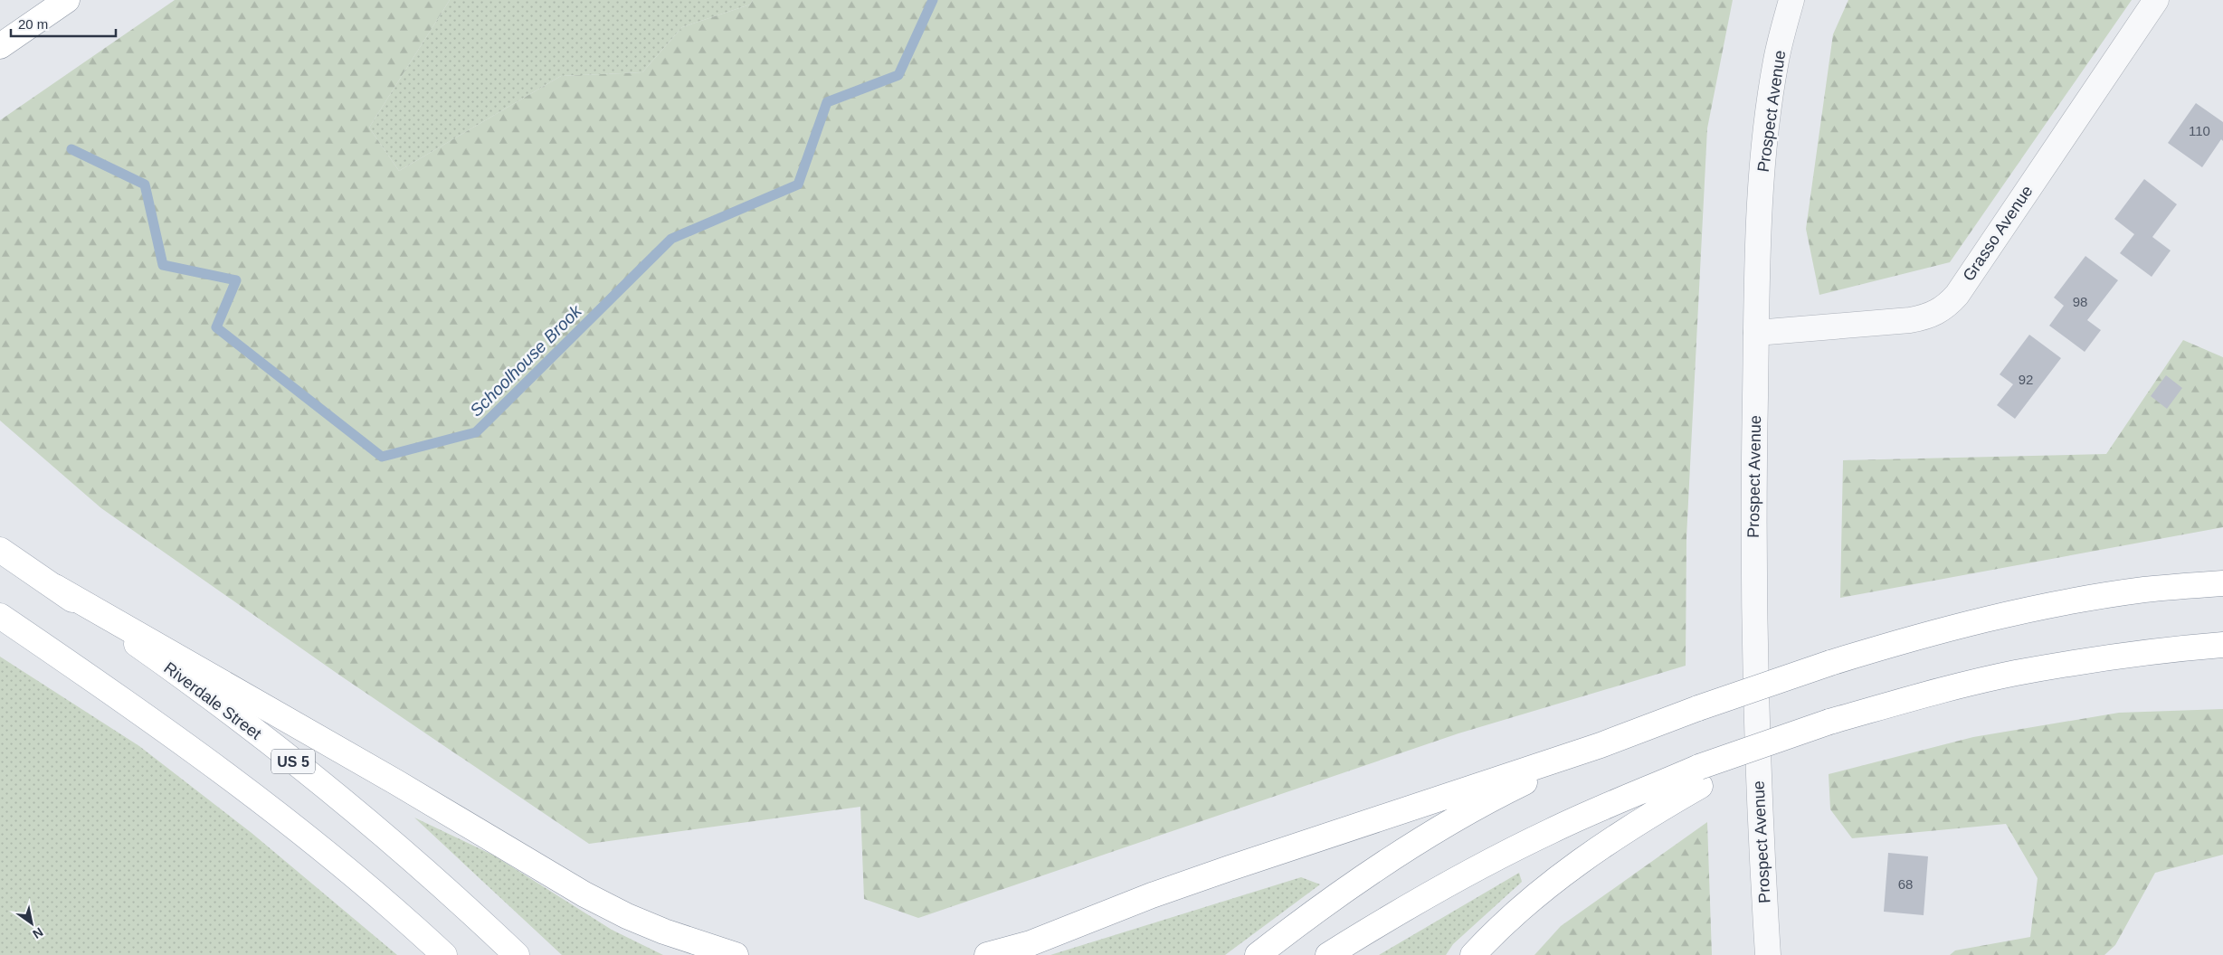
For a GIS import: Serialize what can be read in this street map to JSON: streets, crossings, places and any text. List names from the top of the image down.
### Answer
{
  "streets": {
    "main road": ["Riverdale Street", "US 5"],
    "street": ["Prospect Avenue", "Grasso Avenue"]
  },
  "crossings": [
    ["Prospect Avenue", "Grasso Avenue"]
  ],
  "water": ["Schoolhouse Brook"],
  "house_numbers": [
    "110",
    "98",
    "92",
    "68"
  ],
  "scale_bar": "20 m",
  "north": "bottom right"
}
